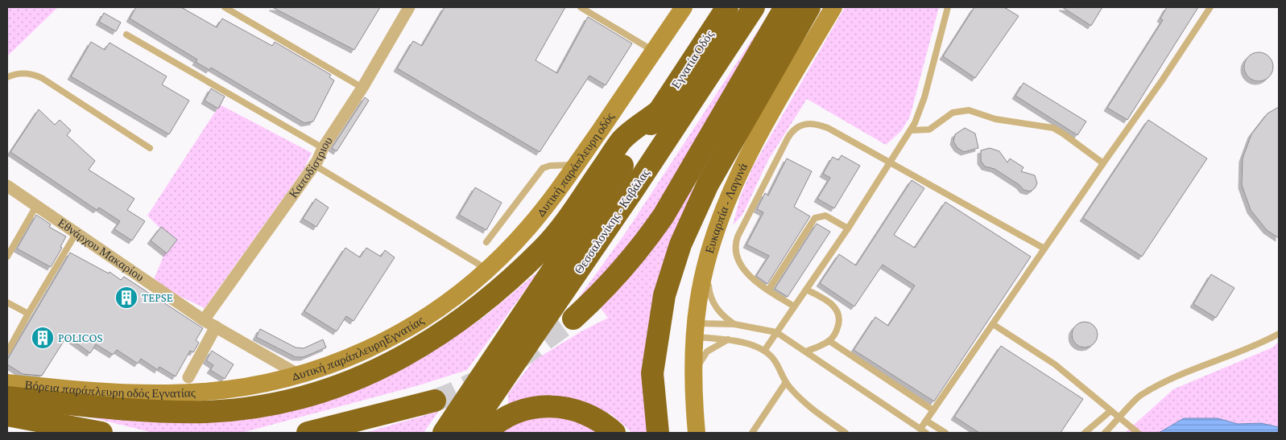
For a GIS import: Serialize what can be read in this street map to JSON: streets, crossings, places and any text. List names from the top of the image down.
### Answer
{
  "streets": {
    "highway": ["Εγνατία Οδός", "Θεσσαλονίκης - Καβάλας"],
    "street": [
      "Δυτική παράπλευρη οδός",
      "Καποδίστριου",
      "Ευκαρπία - Λαγυνά",
      "Εθνάρχου Μακαρίου",
      "Δυτική παράπλευρηΕγνατίας",
      "Βόρεια παράπλευρη οδός Εγνατίας"
    ]
  },
  "crossings": [
    ["Εγνατία Οδός", "Θεσσαλονίκης - Καβάλας"],
    ["Δυτική παράπλευρη οδός", "Δυτική παράπλευρηΕγνατίας"],
    ["Καποδίστριου", "Εθνάρχου Μακαρίου"],
    ["Εθνάρχου Μακαρίου", "Δυτική παράπλευρηΕγνατίας"],
    ["Δυτική παράπλευρηΕγνατίας", "Βόρεια παράπλευρη οδός Εγνατίας"]
  ],
  "places": {
    "building": ["TEPSE", "POLICOS"]
  }
}
